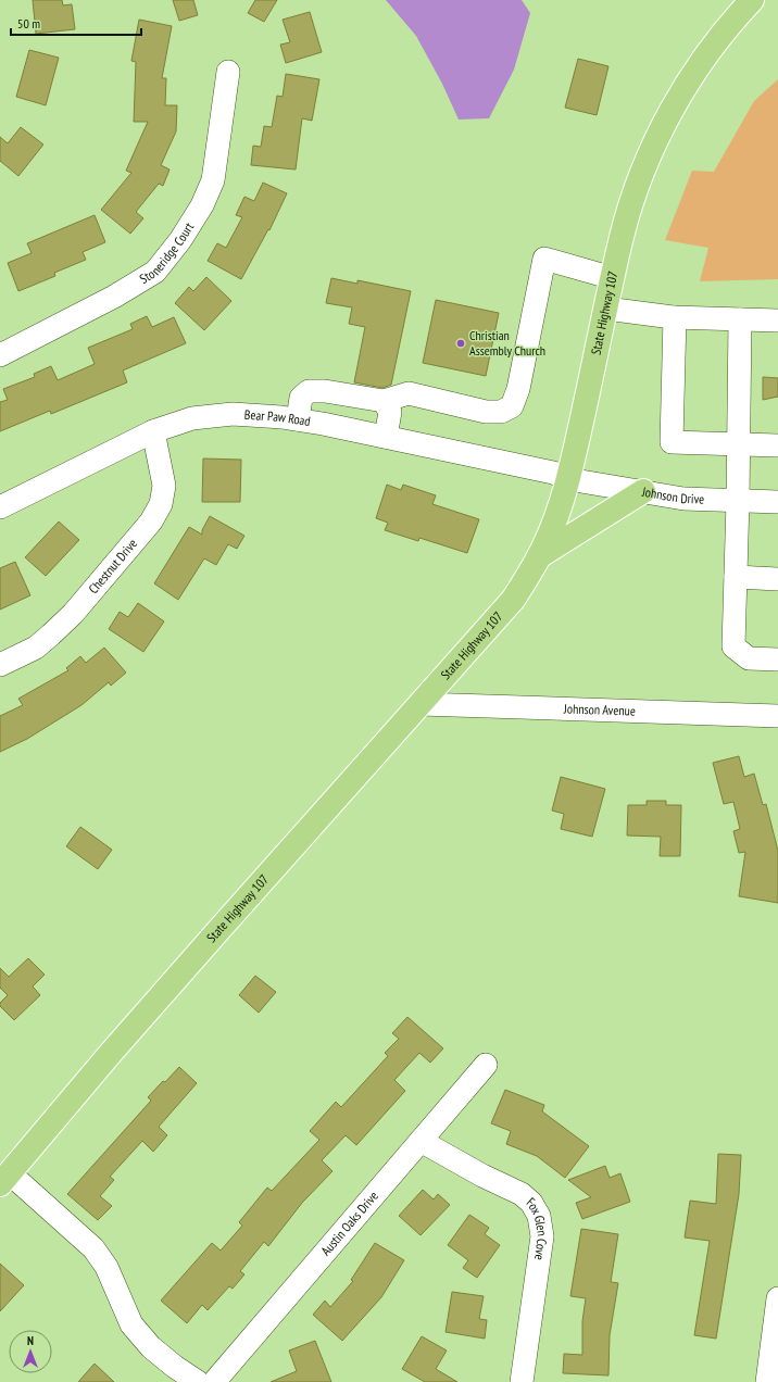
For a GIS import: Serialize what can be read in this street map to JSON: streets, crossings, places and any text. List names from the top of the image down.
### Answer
{
  "streets": {
    "main road": ["State Highway 107"],
    "street": [
      "Stoneridge Court",
      "Bear Paw Road",
      "Johnson Drive",
      "Chestnut Drive",
      "Johnson Avenue",
      "Austin Oaks Drive",
      "Fox Glen Cove"
    ]
  },
  "crossings": [
    ["State Highway 107", "Bear Paw Road"],
    ["State Highway 107", "Johnson Drive"],
    ["State Highway 107", "Johnson Avenue"],
    ["Bear Paw Road", "Johnson Drive"],
    ["Bear Paw Road", "Chestnut Drive"],
    ["Austin Oaks Drive", "Fox Glen Cove"]
  ],
  "places": ["Christian Assembly Church"],
  "scale_bar": "50 m",
  "north": "top"
}
